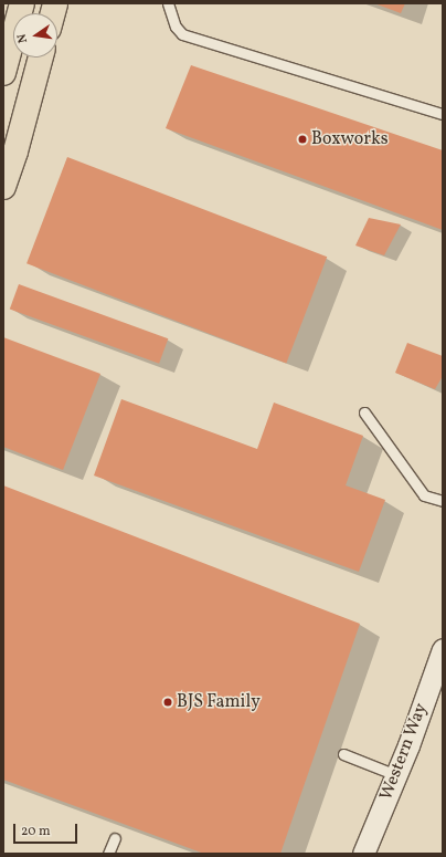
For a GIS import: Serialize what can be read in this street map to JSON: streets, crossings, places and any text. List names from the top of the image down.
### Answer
{
  "streets": {
    "street": ["Western Way"]
  },
  "places": ["Boxworks", "BJS Family"],
  "scale_bar": "20 m",
  "north": "left"
}
